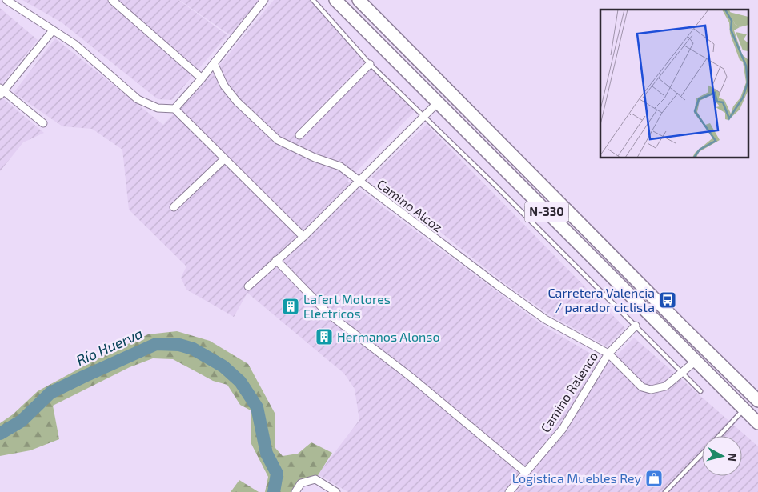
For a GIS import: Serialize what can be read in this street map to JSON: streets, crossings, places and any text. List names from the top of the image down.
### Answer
{
  "streets": {
    "highway": ["N-330"],
    "street": ["Camino Alcoz", "Camino Ralenco"]
  },
  "crossings": [
    ["Camino Alcoz", "N-330"],
    ["Camino Alcoz", "Camino Ralenco"]
  ],
  "water": ["Río Huerva"],
  "places": {
    "bus stop": ["Carretera Valencia / parador ciclista"],
    "building": ["Lafert Motores Electricos", "Hermanos Alonso"],
    "shop": ["Logistica Muebles Rey"]
  },
  "north": "right"
}
